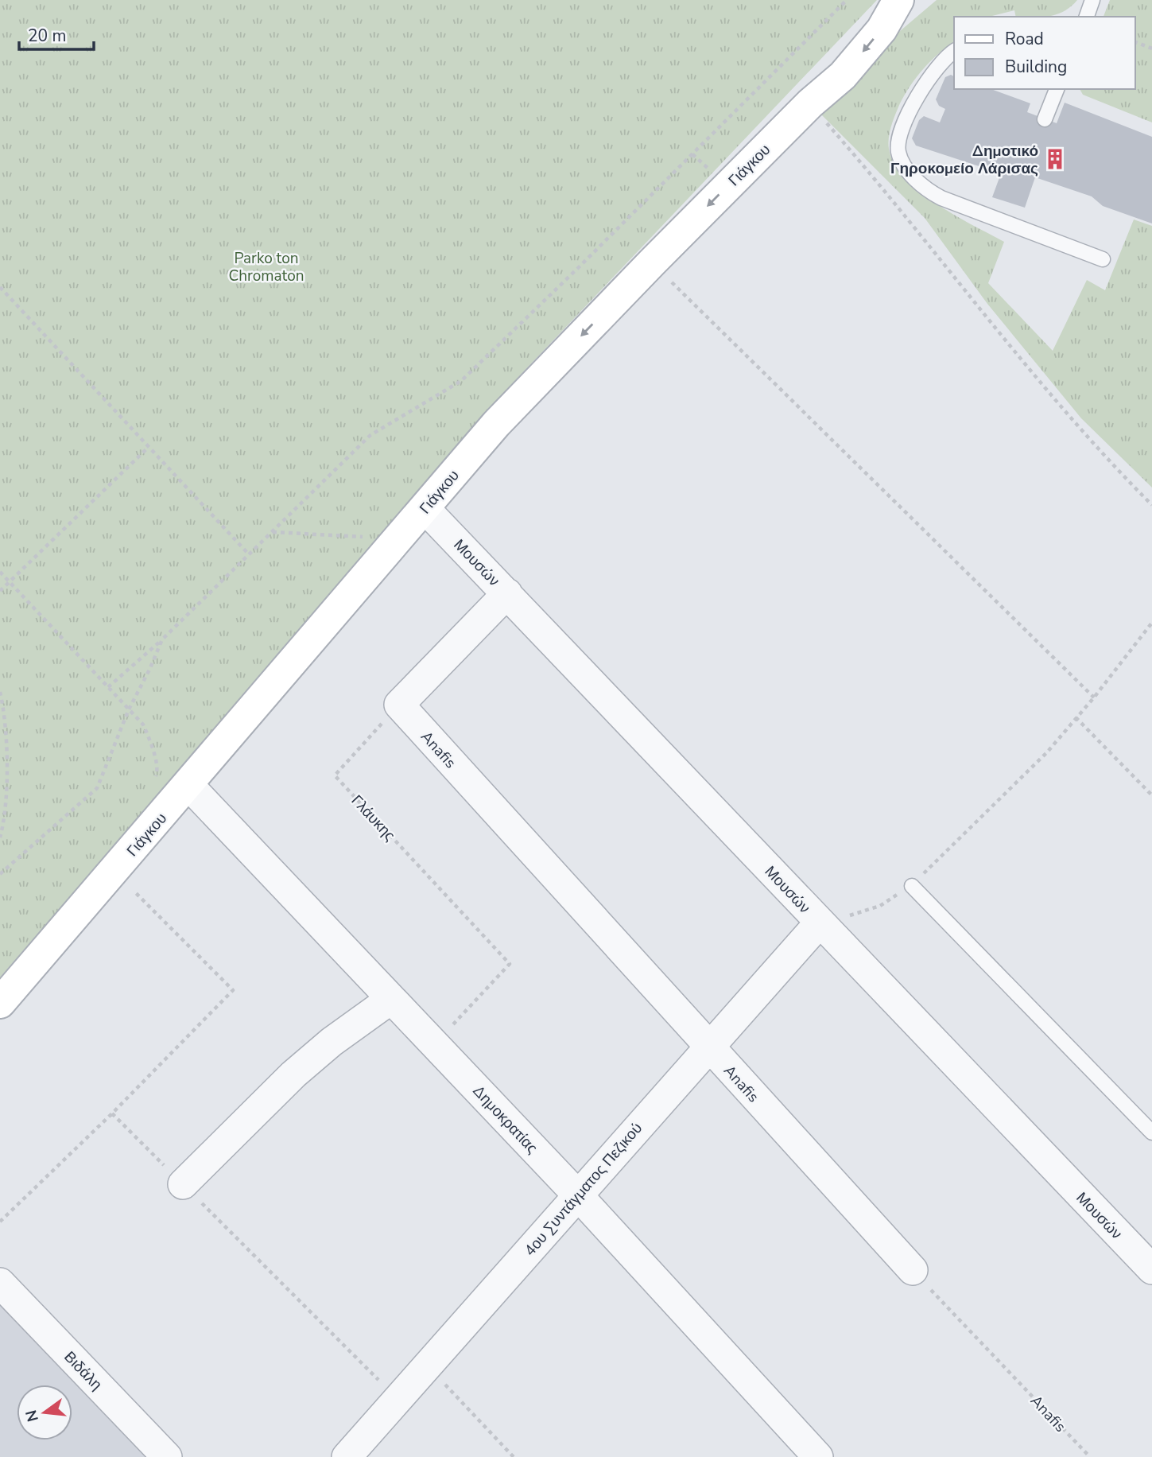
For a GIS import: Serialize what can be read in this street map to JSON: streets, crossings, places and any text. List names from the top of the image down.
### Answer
{
  "streets": {
    "street": [
      "Γιάγκου",
      "Μουσών",
      "Anafis",
      "Δημοκρατίας",
      "4ου Συντάγματος Πεζικού",
      "Βιδάλη"
    ],
    "path": ["Γλάυκης"]
  },
  "crossings": [
    ["Γιάγκου", "Μουσών"],
    ["Γιάγκου", "Δημοκρατίας"],
    ["Μουσών", "4ου Συντάγματος Πεζικού"],
    ["Anafis", "Γλάυκης"],
    ["Anafis", "4ου Συντάγματος Πεζικού"],
    ["Γλάυκης", "Δημοκρατίας"],
    ["Δημοκρατίας", "4ου Συντάγματος Πεζικού"]
  ],
  "one_way": ["Γιάγκου"],
  "parks": ["Parko ton Chromaton"],
  "places": {
    "building": ["Δημοτικό Γηροκομείο Λάρισας"]
  },
  "legend": ["Road", "Building"],
  "scale_bar": "20 m",
  "north": "left"
}
